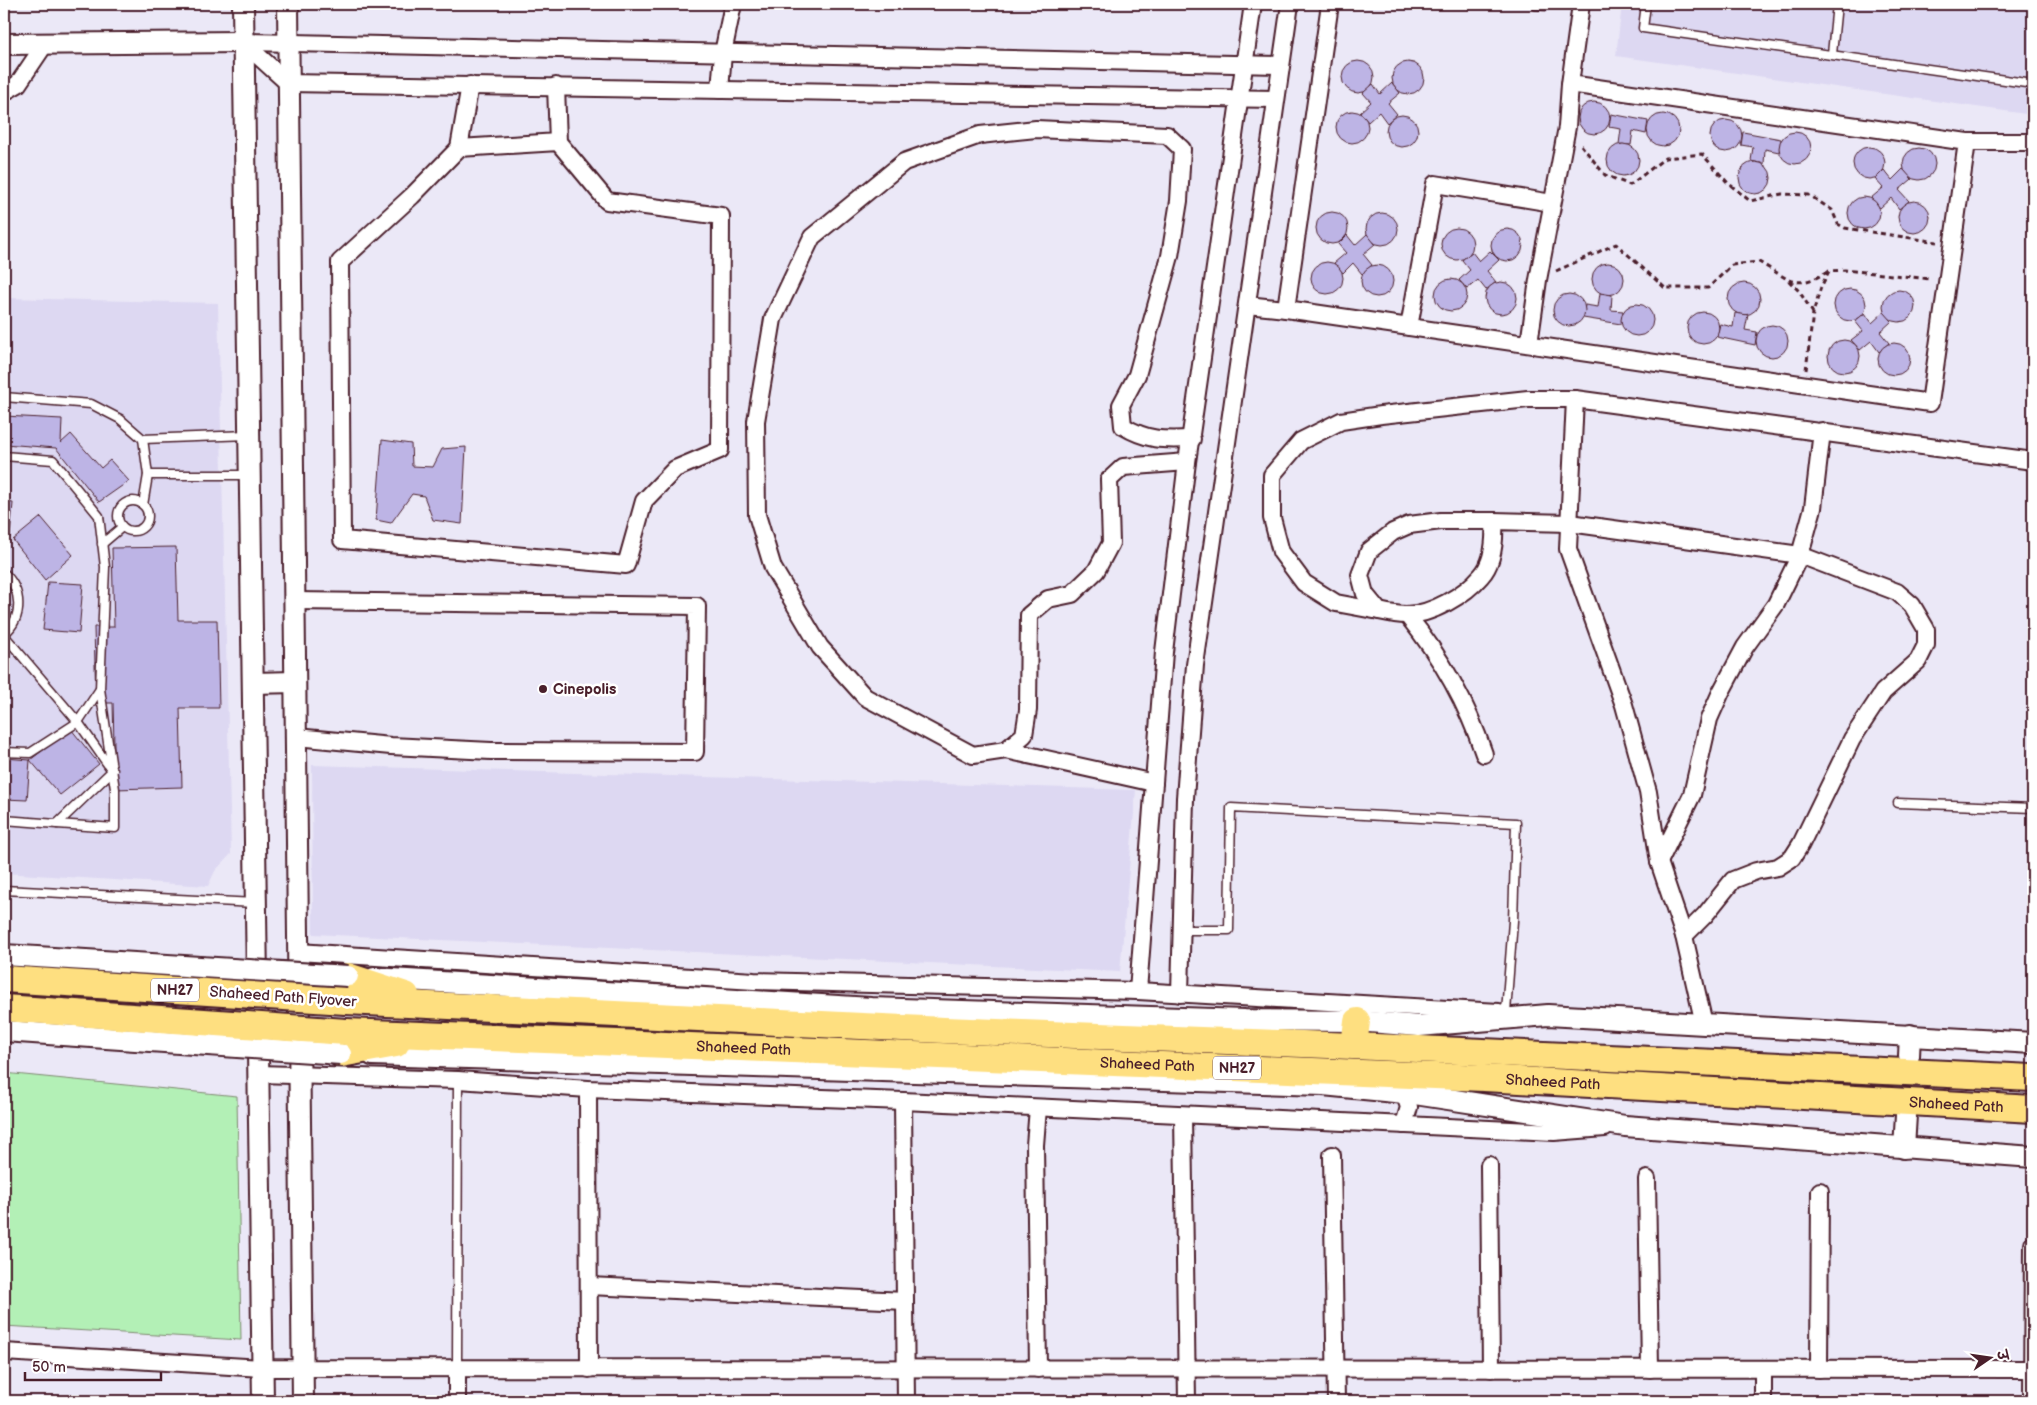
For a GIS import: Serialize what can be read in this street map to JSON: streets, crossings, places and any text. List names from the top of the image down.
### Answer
{
  "streets": {
    "highway": ["NH27", "Shaheed Path Flyover", "Shaheed Path"]
  },
  "crossings": [
    ["Shaheed Path Flyover", "Shaheed Path"]
  ],
  "places": ["Cinepolis"],
  "scale_bar": "50 m",
  "north": "right"
}
